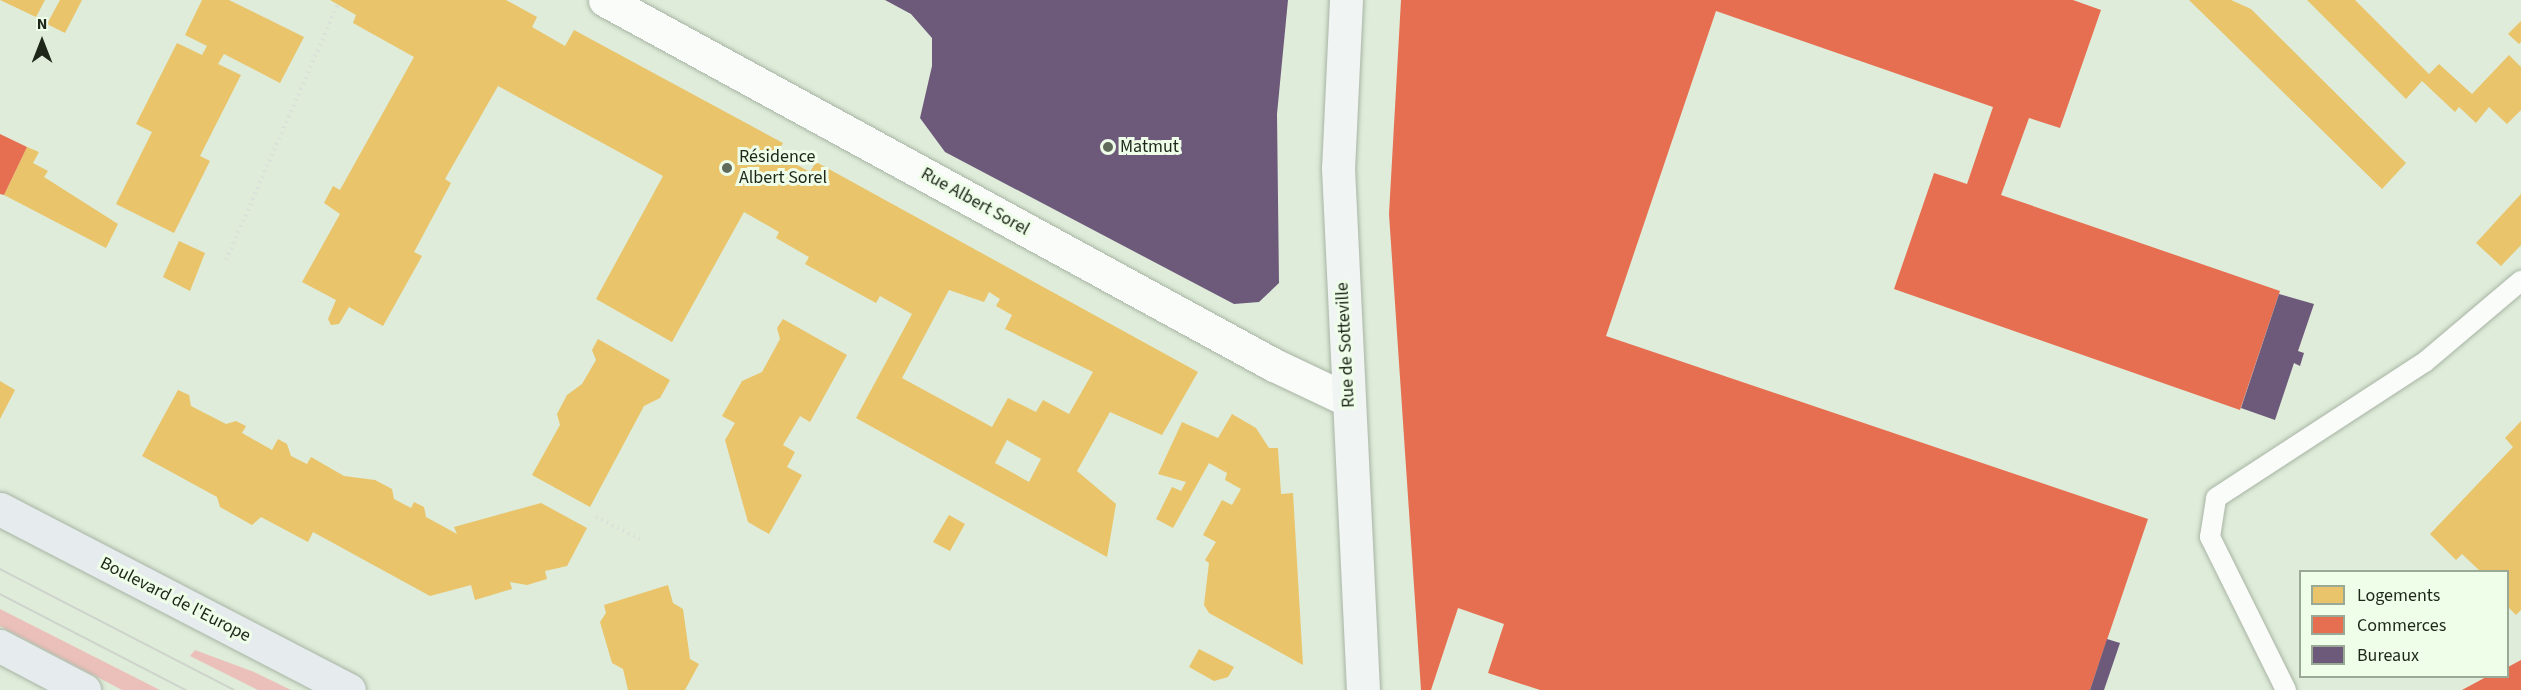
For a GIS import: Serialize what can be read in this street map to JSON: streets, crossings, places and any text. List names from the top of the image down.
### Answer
{
  "streets": {
    "main road": ["Boulevard de l'Europe"],
    "street": ["Rue Albert Sorel", "Rue de Sotteville"]
  },
  "crossings": [
    ["Rue Albert Sorel", "Rue de Sotteville"]
  ],
  "places": ["Matmut", "Résidence Albert Sorel"],
  "legend": ["Logements", "Commerces", "Bureaux"],
  "north": "top"
}
